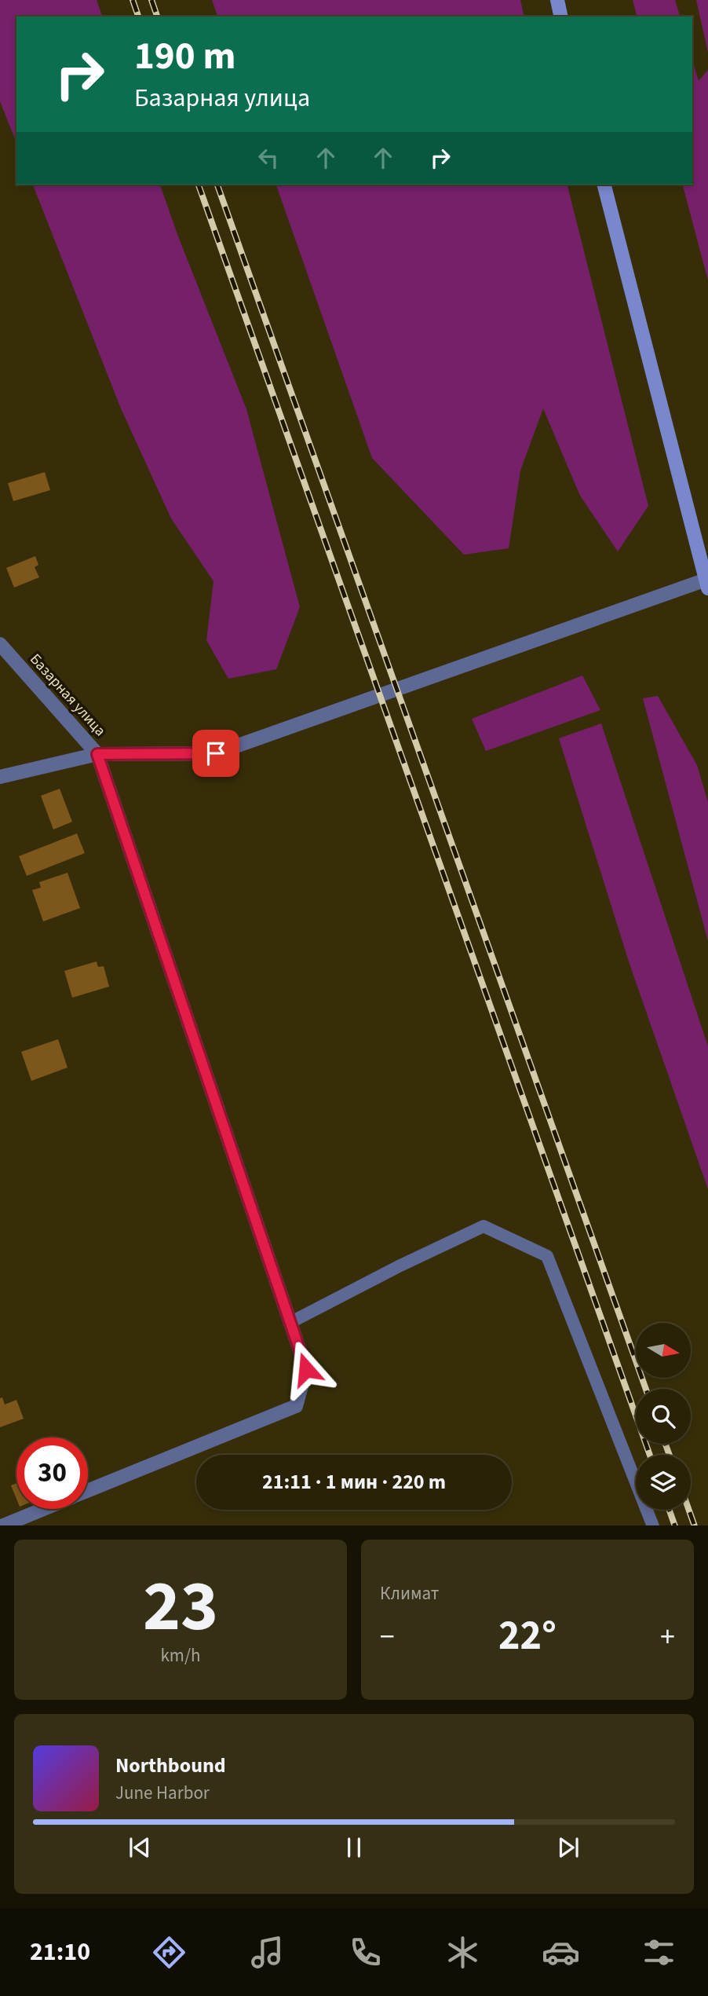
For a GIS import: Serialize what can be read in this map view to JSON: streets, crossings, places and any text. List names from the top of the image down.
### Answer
{
  "streets": {
    "street": ["Базарная улица"]
  },
  "north": "right",
  "page": {
    "turn": ["190 m", "Базарная улица"],
    "limit": "30",
    "trip": "21:11 · 1 мин · 220 m",
    "tile": [
      ["23", "km/h"],
      "Климат"
    ],
    "heat": ["−", "22°", "+"],
    "song": ["Northbound", "June Harbor"],
    "tabs": "21:10"
  }
}
